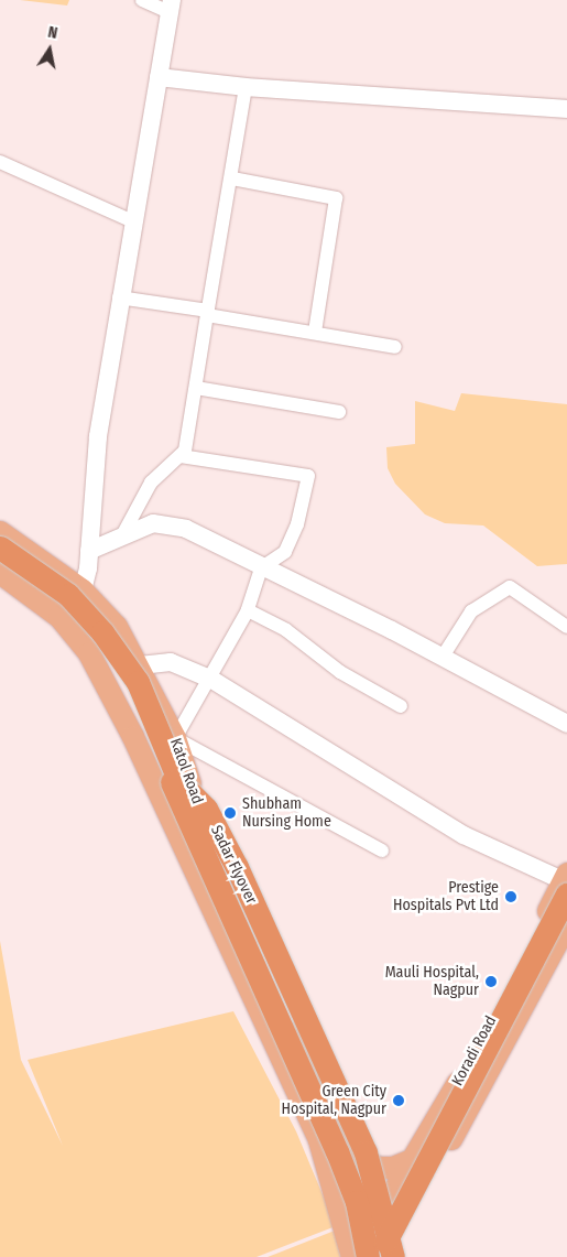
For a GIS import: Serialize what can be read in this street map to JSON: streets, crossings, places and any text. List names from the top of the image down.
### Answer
{
  "streets": {
    "highway": ["Sadar Flyover"],
    "main road": ["Katol Road", "Koradi Road"]
  },
  "crossings": [
    ["Katol Road", "Sadar Flyover"],
    ["Katol Road", "Koradi Road"],
    ["Sadar Flyover", "Koradi Road"]
  ],
  "places": [
    "Shubham Nursing Home",
    "Prestige Hospitals Pvt Ltd",
    "Mauli Hospital, Nagpur",
    "Green City Hospital, Nagpur"
  ],
  "north": "top"
}
